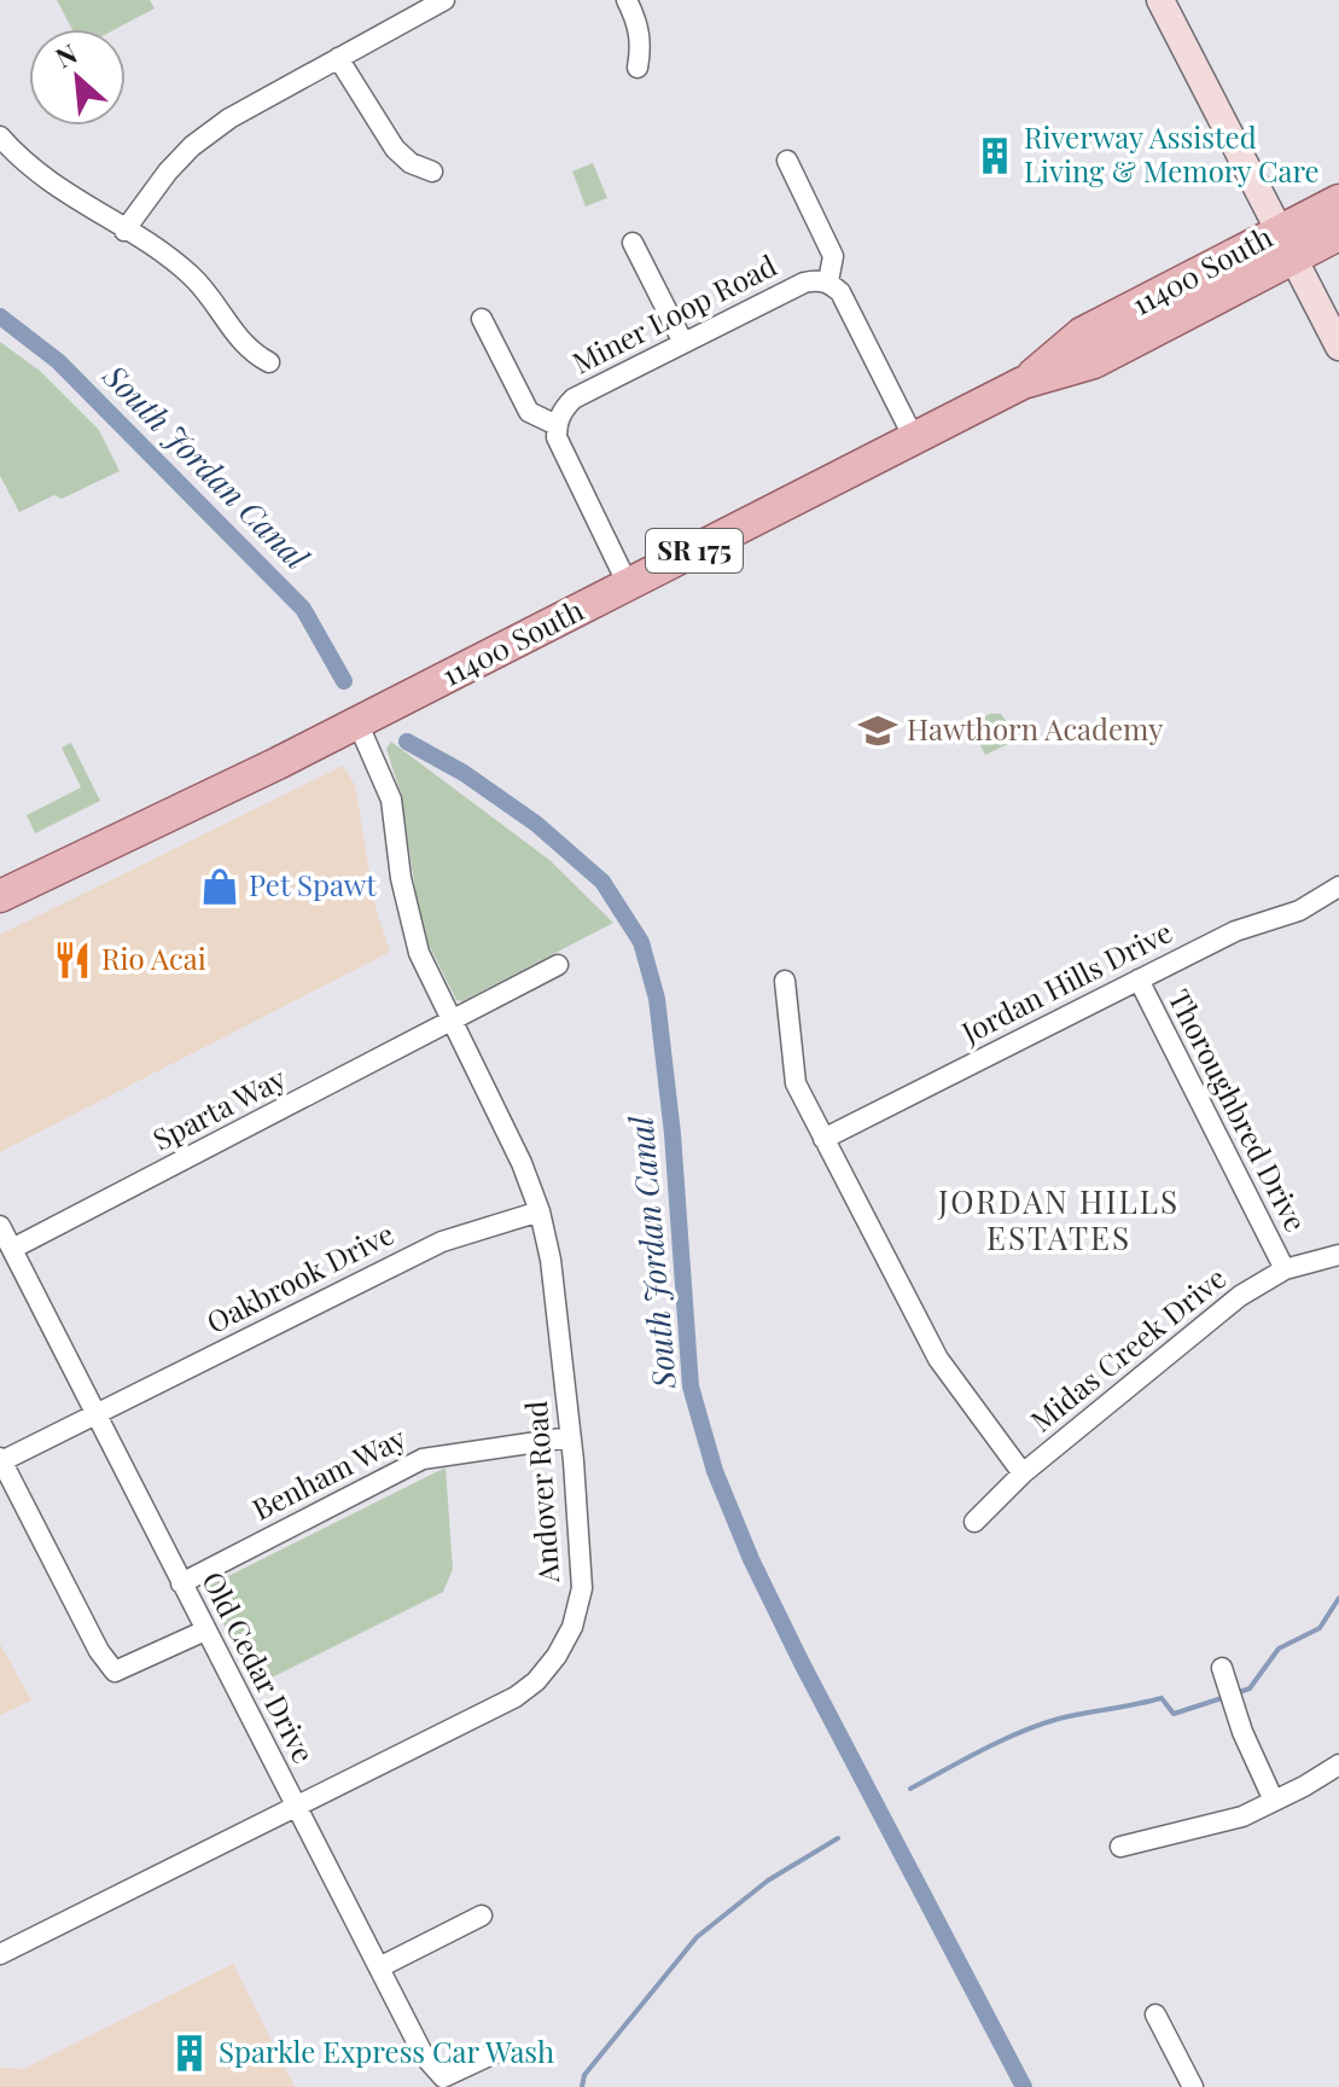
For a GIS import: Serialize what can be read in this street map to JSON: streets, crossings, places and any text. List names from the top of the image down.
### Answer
{
  "streets": {
    "main road": ["11400 South", "SR 175"],
    "street": [
      "Miner Loop Road",
      "Jordan Hills Drive",
      "Sparta Way",
      "Thoroughbred Drive",
      "Oakbrook Drive",
      "Midas Creek Drive",
      "Benham Way",
      "Andover Road",
      "Old Cedar Drive"
    ]
  },
  "crossings": [
    ["11400 South", "Andover Road"],
    ["Jordan Hills Drive", "Thoroughbred Drive"],
    ["Sparta Way", "Andover Road"],
    ["Sparta Way", "Old Cedar Drive"],
    ["Thoroughbred Drive", "Midas Creek Drive"],
    ["Oakbrook Drive", "Andover Road"],
    ["Oakbrook Drive", "Old Cedar Drive"],
    ["Benham Way", "Andover Road"],
    ["Benham Way", "Old Cedar Drive"],
    ["Andover Road", "Old Cedar Drive"]
  ],
  "districts": ["JORDAN HILLS ESTATES"],
  "water": ["South Jordan Canal"],
  "places": {
    "building": ["Riverway Assisted Living & Memory Care", "Sparkle Express Car Wash"],
    "school or university": ["Hawthorn Academy"],
    "shop": ["Pet Spawt"],
    "restaurant": ["Rio Acai"]
  },
  "north": "top left"
}
